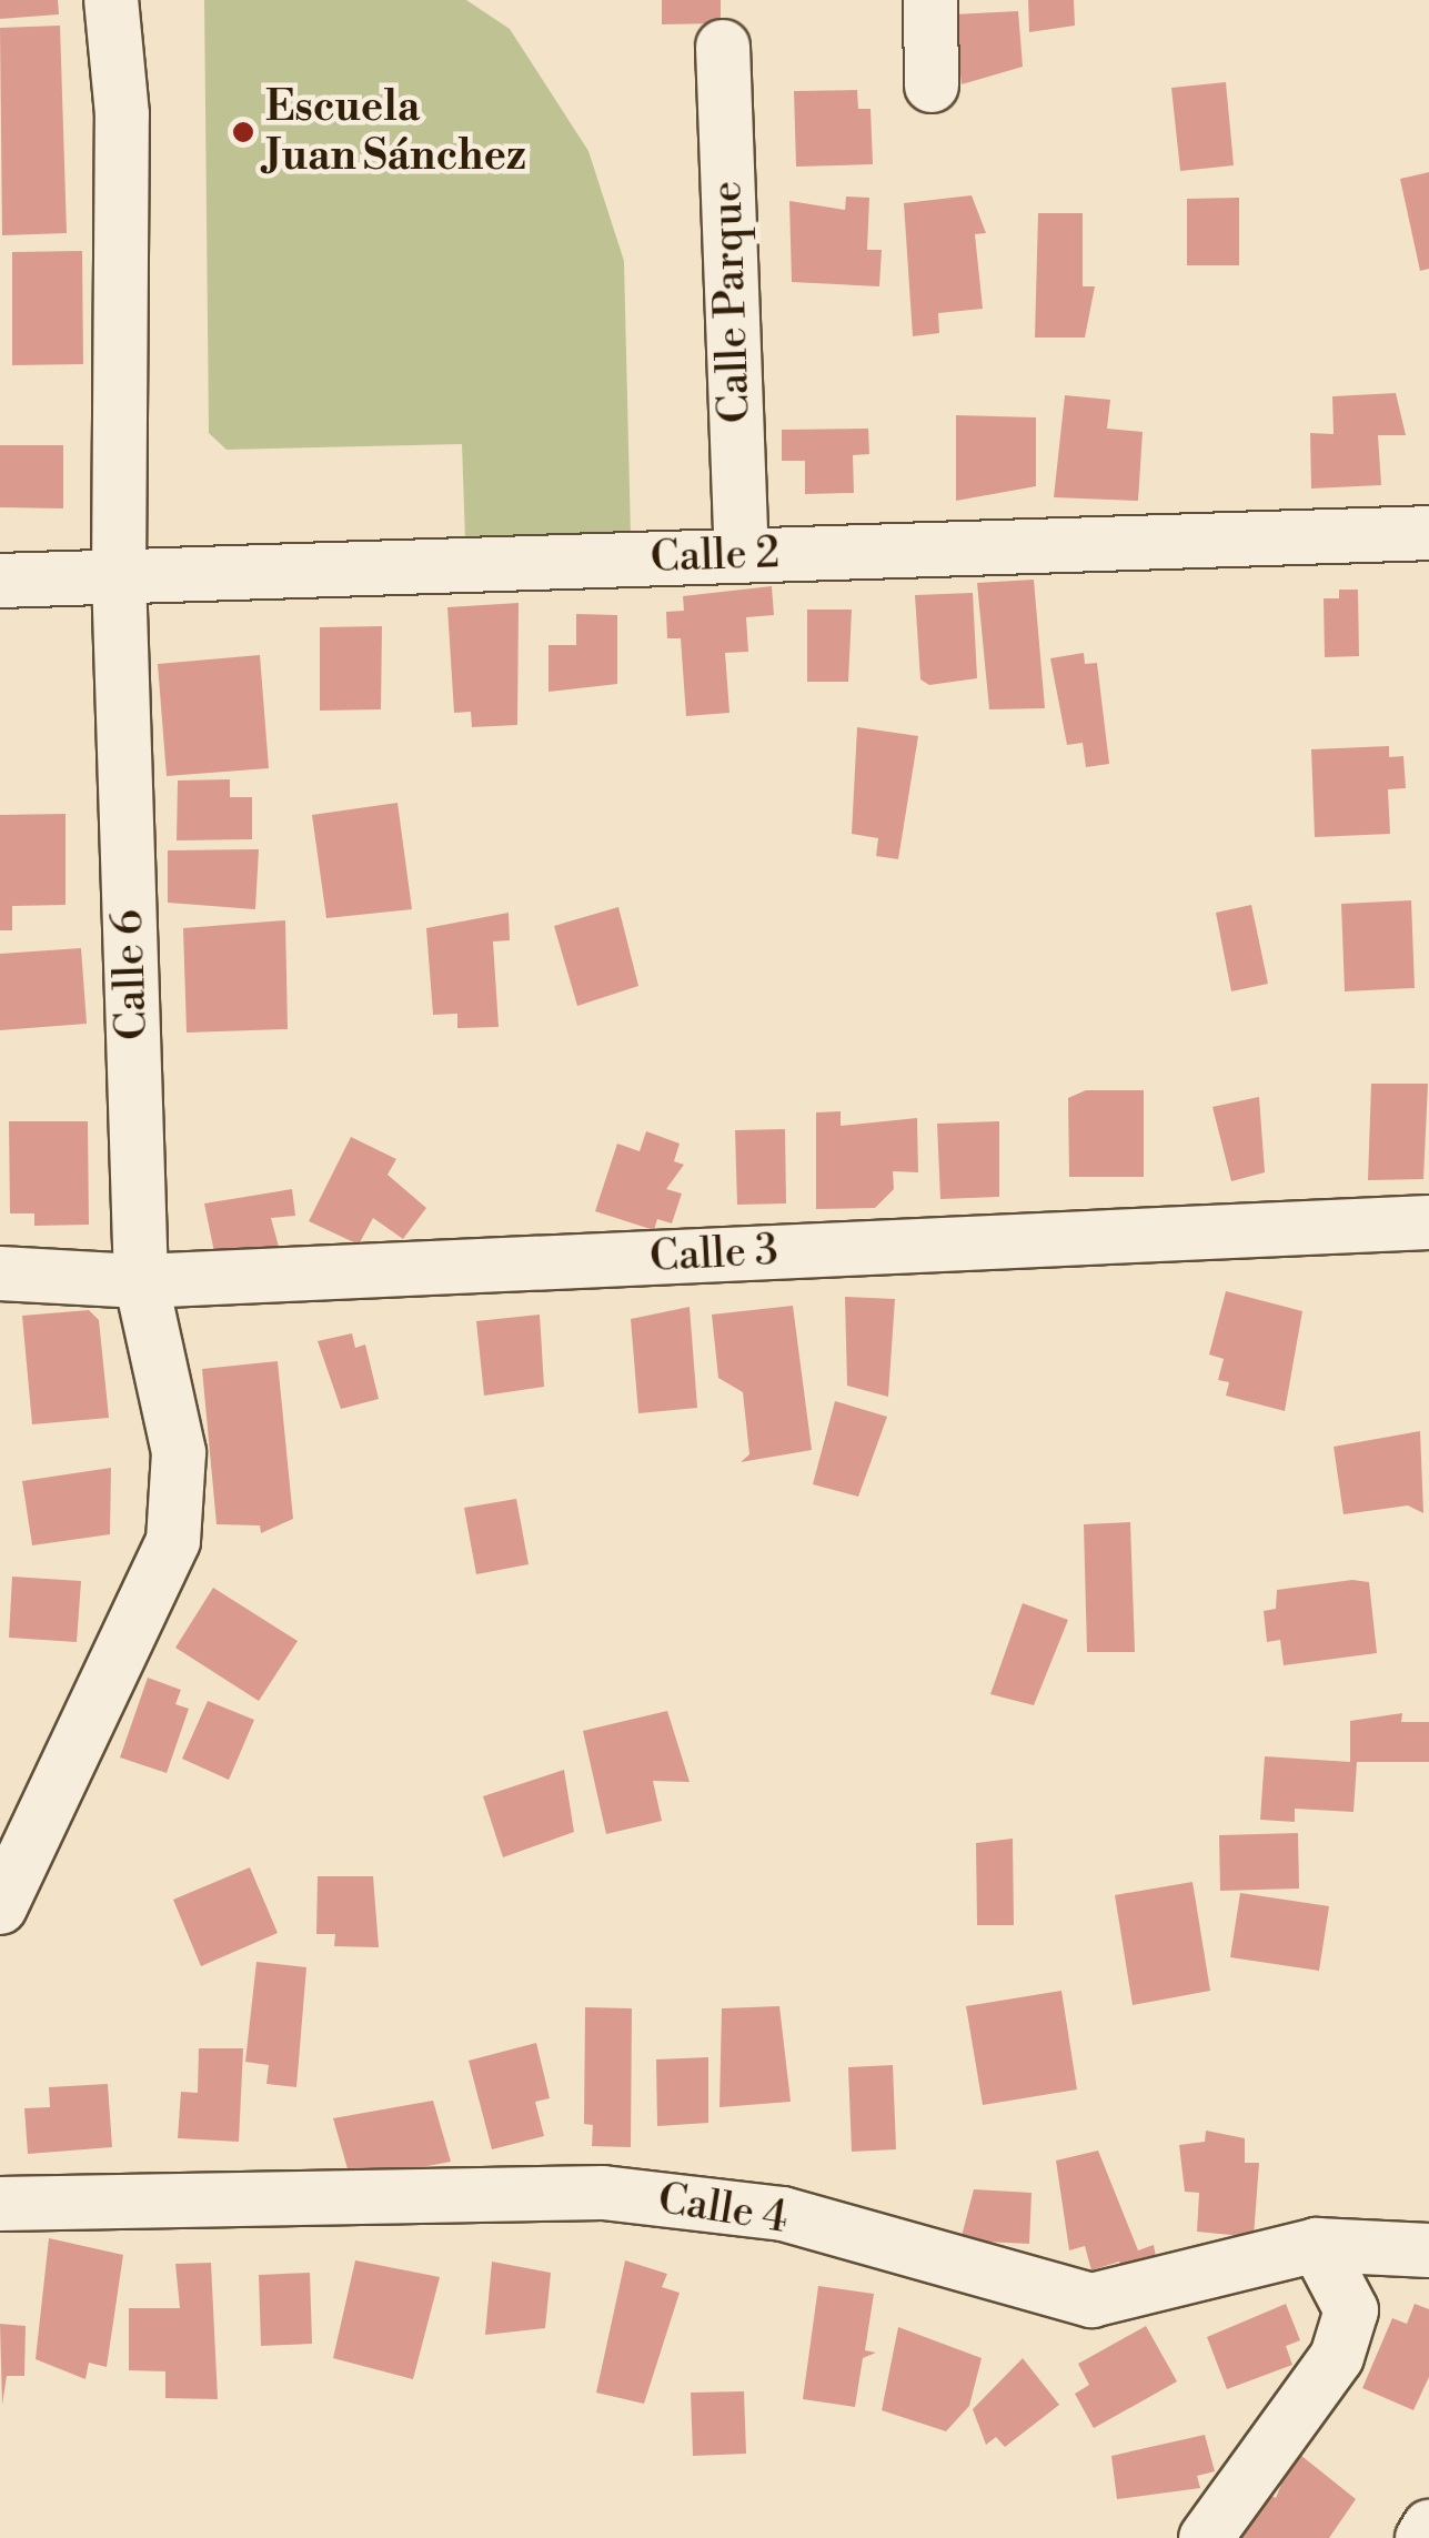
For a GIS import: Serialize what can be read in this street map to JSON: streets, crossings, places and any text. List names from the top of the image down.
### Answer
{
  "streets": {
    "street": [
      "Calle Parque",
      "Calle 2",
      "Calle 6",
      "Calle 3",
      "Calle 4"
    ]
  },
  "crossings": [
    ["Calle Parque", "Calle 2"],
    ["Calle 2", "Calle 6"],
    ["Calle 6", "Calle 3"]
  ],
  "places": ["Escuela Juan Sánchez"]
}
